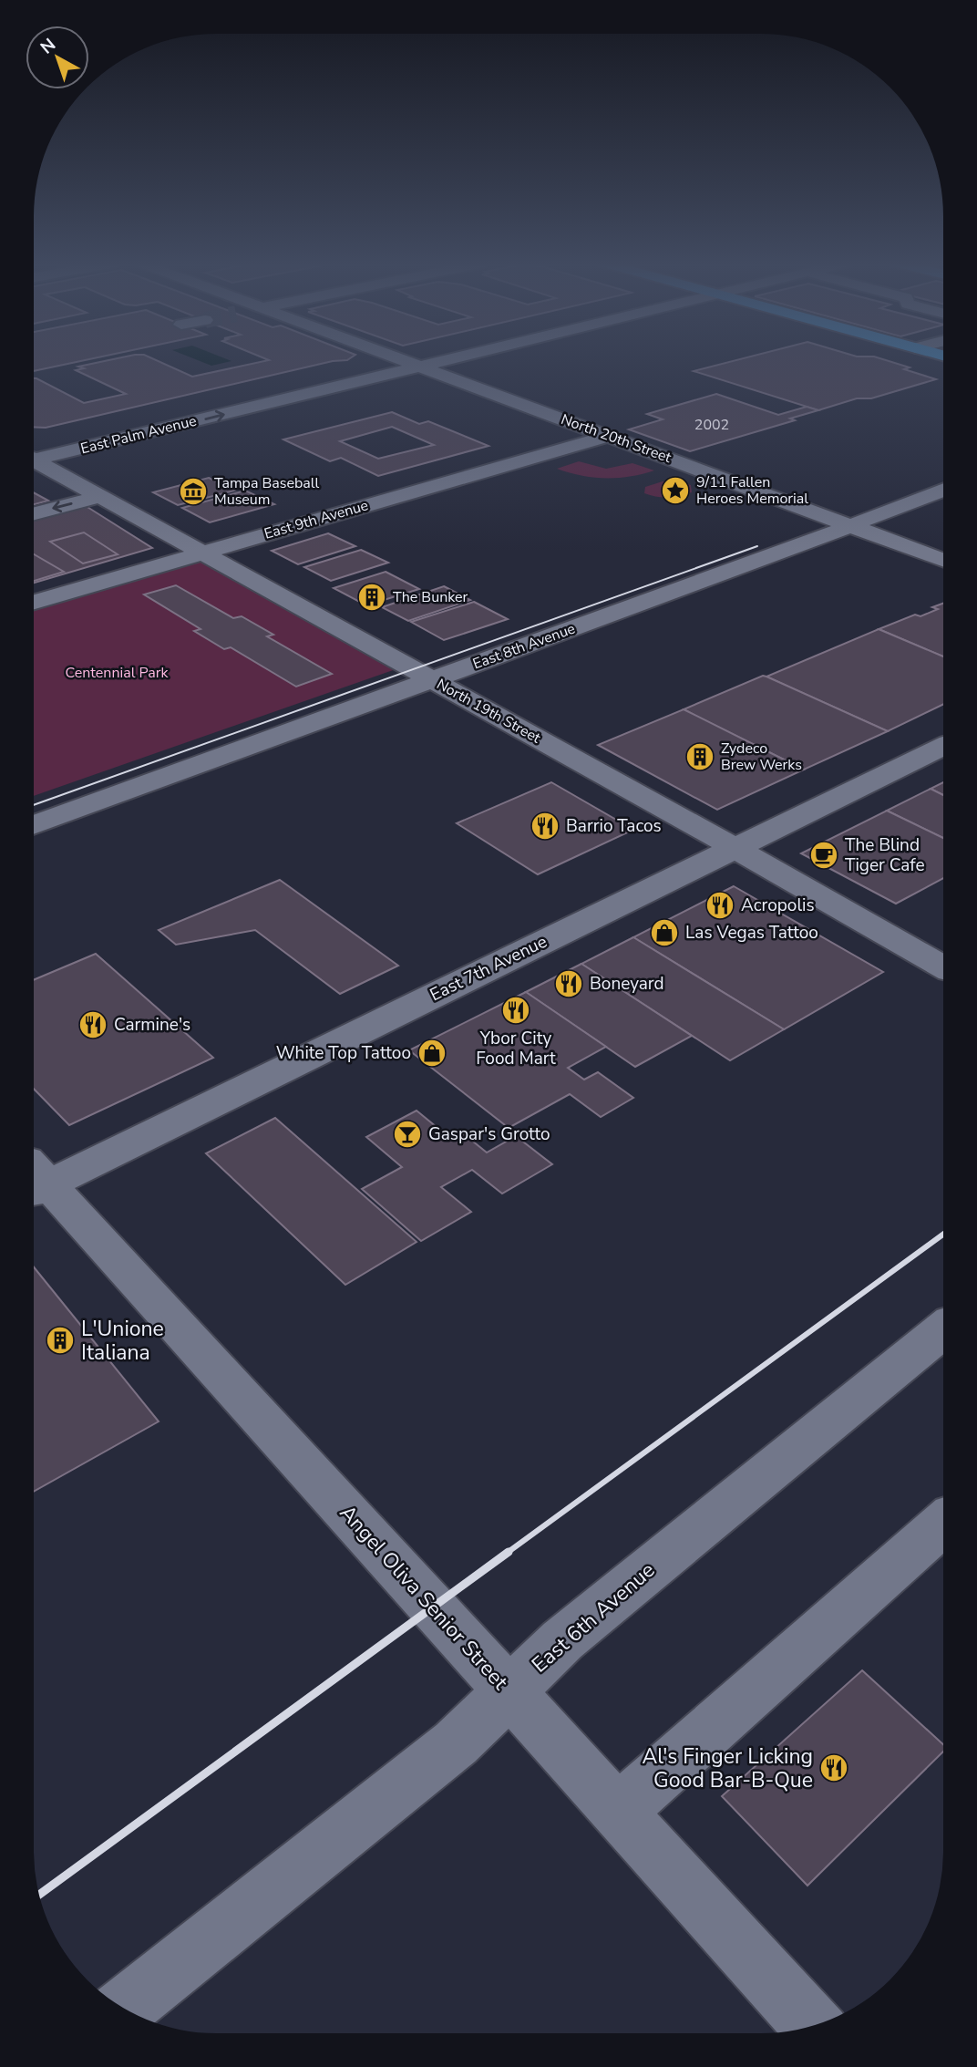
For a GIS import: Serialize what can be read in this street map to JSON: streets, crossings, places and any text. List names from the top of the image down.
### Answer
{
  "streets": {
    "street": [
      "East Palm Avenue",
      "North 20th Street",
      "East 9th Avenue",
      "East 8th Avenue",
      "North 19th Street",
      "East 7th Avenue",
      "Angel Oliva Senior Street",
      "East 6th Avenue"
    ]
  },
  "crossings": [
    ["East Palm Avenue", "North 20th Street"],
    ["North 20th Street", "East 9th Avenue"],
    ["North 20th Street", "East 8th Avenue"],
    ["East 9th Avenue", "North 19th Street"],
    ["East 8th Avenue", "North 19th Street"],
    ["North 19th Street", "East 7th Avenue"],
    ["East 7th Avenue", "Angel Oliva Senior Street"],
    ["Angel Oliva Senior Street", "East 6th Avenue"]
  ],
  "parks": ["Centennial Park"],
  "places": {
    "place": ["9/11 Fallen Heroes Memorial"],
    "museum": ["Tampa Baseball Museum"],
    "building": ["The Bunker", "Zydeco Brew Werks", "L'Unione Italiana"],
    "restaurant": [
      "Barrio Tacos",
      "Acropolis",
      "Boneyard",
      "Ybor City Food Mart",
      "Carmine's",
      "Al's Finger Licking Good Bar-B-Que"
    ],
    "cafe": ["The Blind Tiger Cafe"],
    "shop": ["Las Vegas Tattoo", "White Top Tattoo"],
    "bar": ["Gaspar's Grotto"]
  },
  "house_numbers": ["2002"],
  "north": "top left"
}
